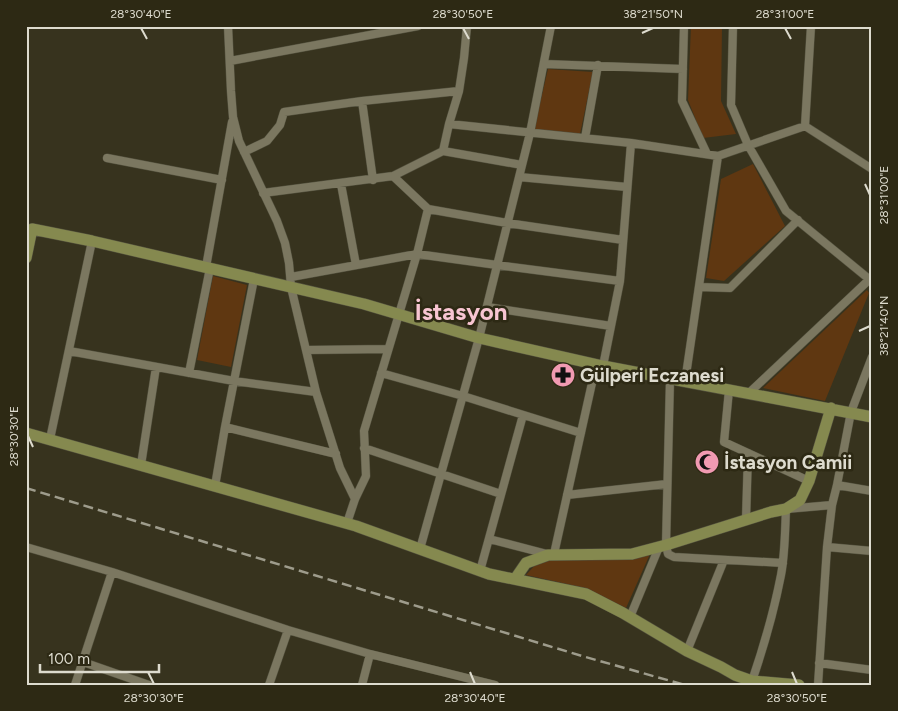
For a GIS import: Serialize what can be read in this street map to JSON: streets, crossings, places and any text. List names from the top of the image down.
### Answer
{
  "districts": ["İstasyon"],
  "places": {
    "pharmacy": ["Gülperi Eczanesi"],
    "mosque": ["İstasyon Camii"]
  },
  "scale_bar": "100 m",
  "coordinates": [
    "28°30'40\"E",
    "28°30'50\"E",
    "38°21'50\"N",
    "28°31'00\"E",
    "38°21'40\"N",
    "28°30'30\"E"
  ]
}
